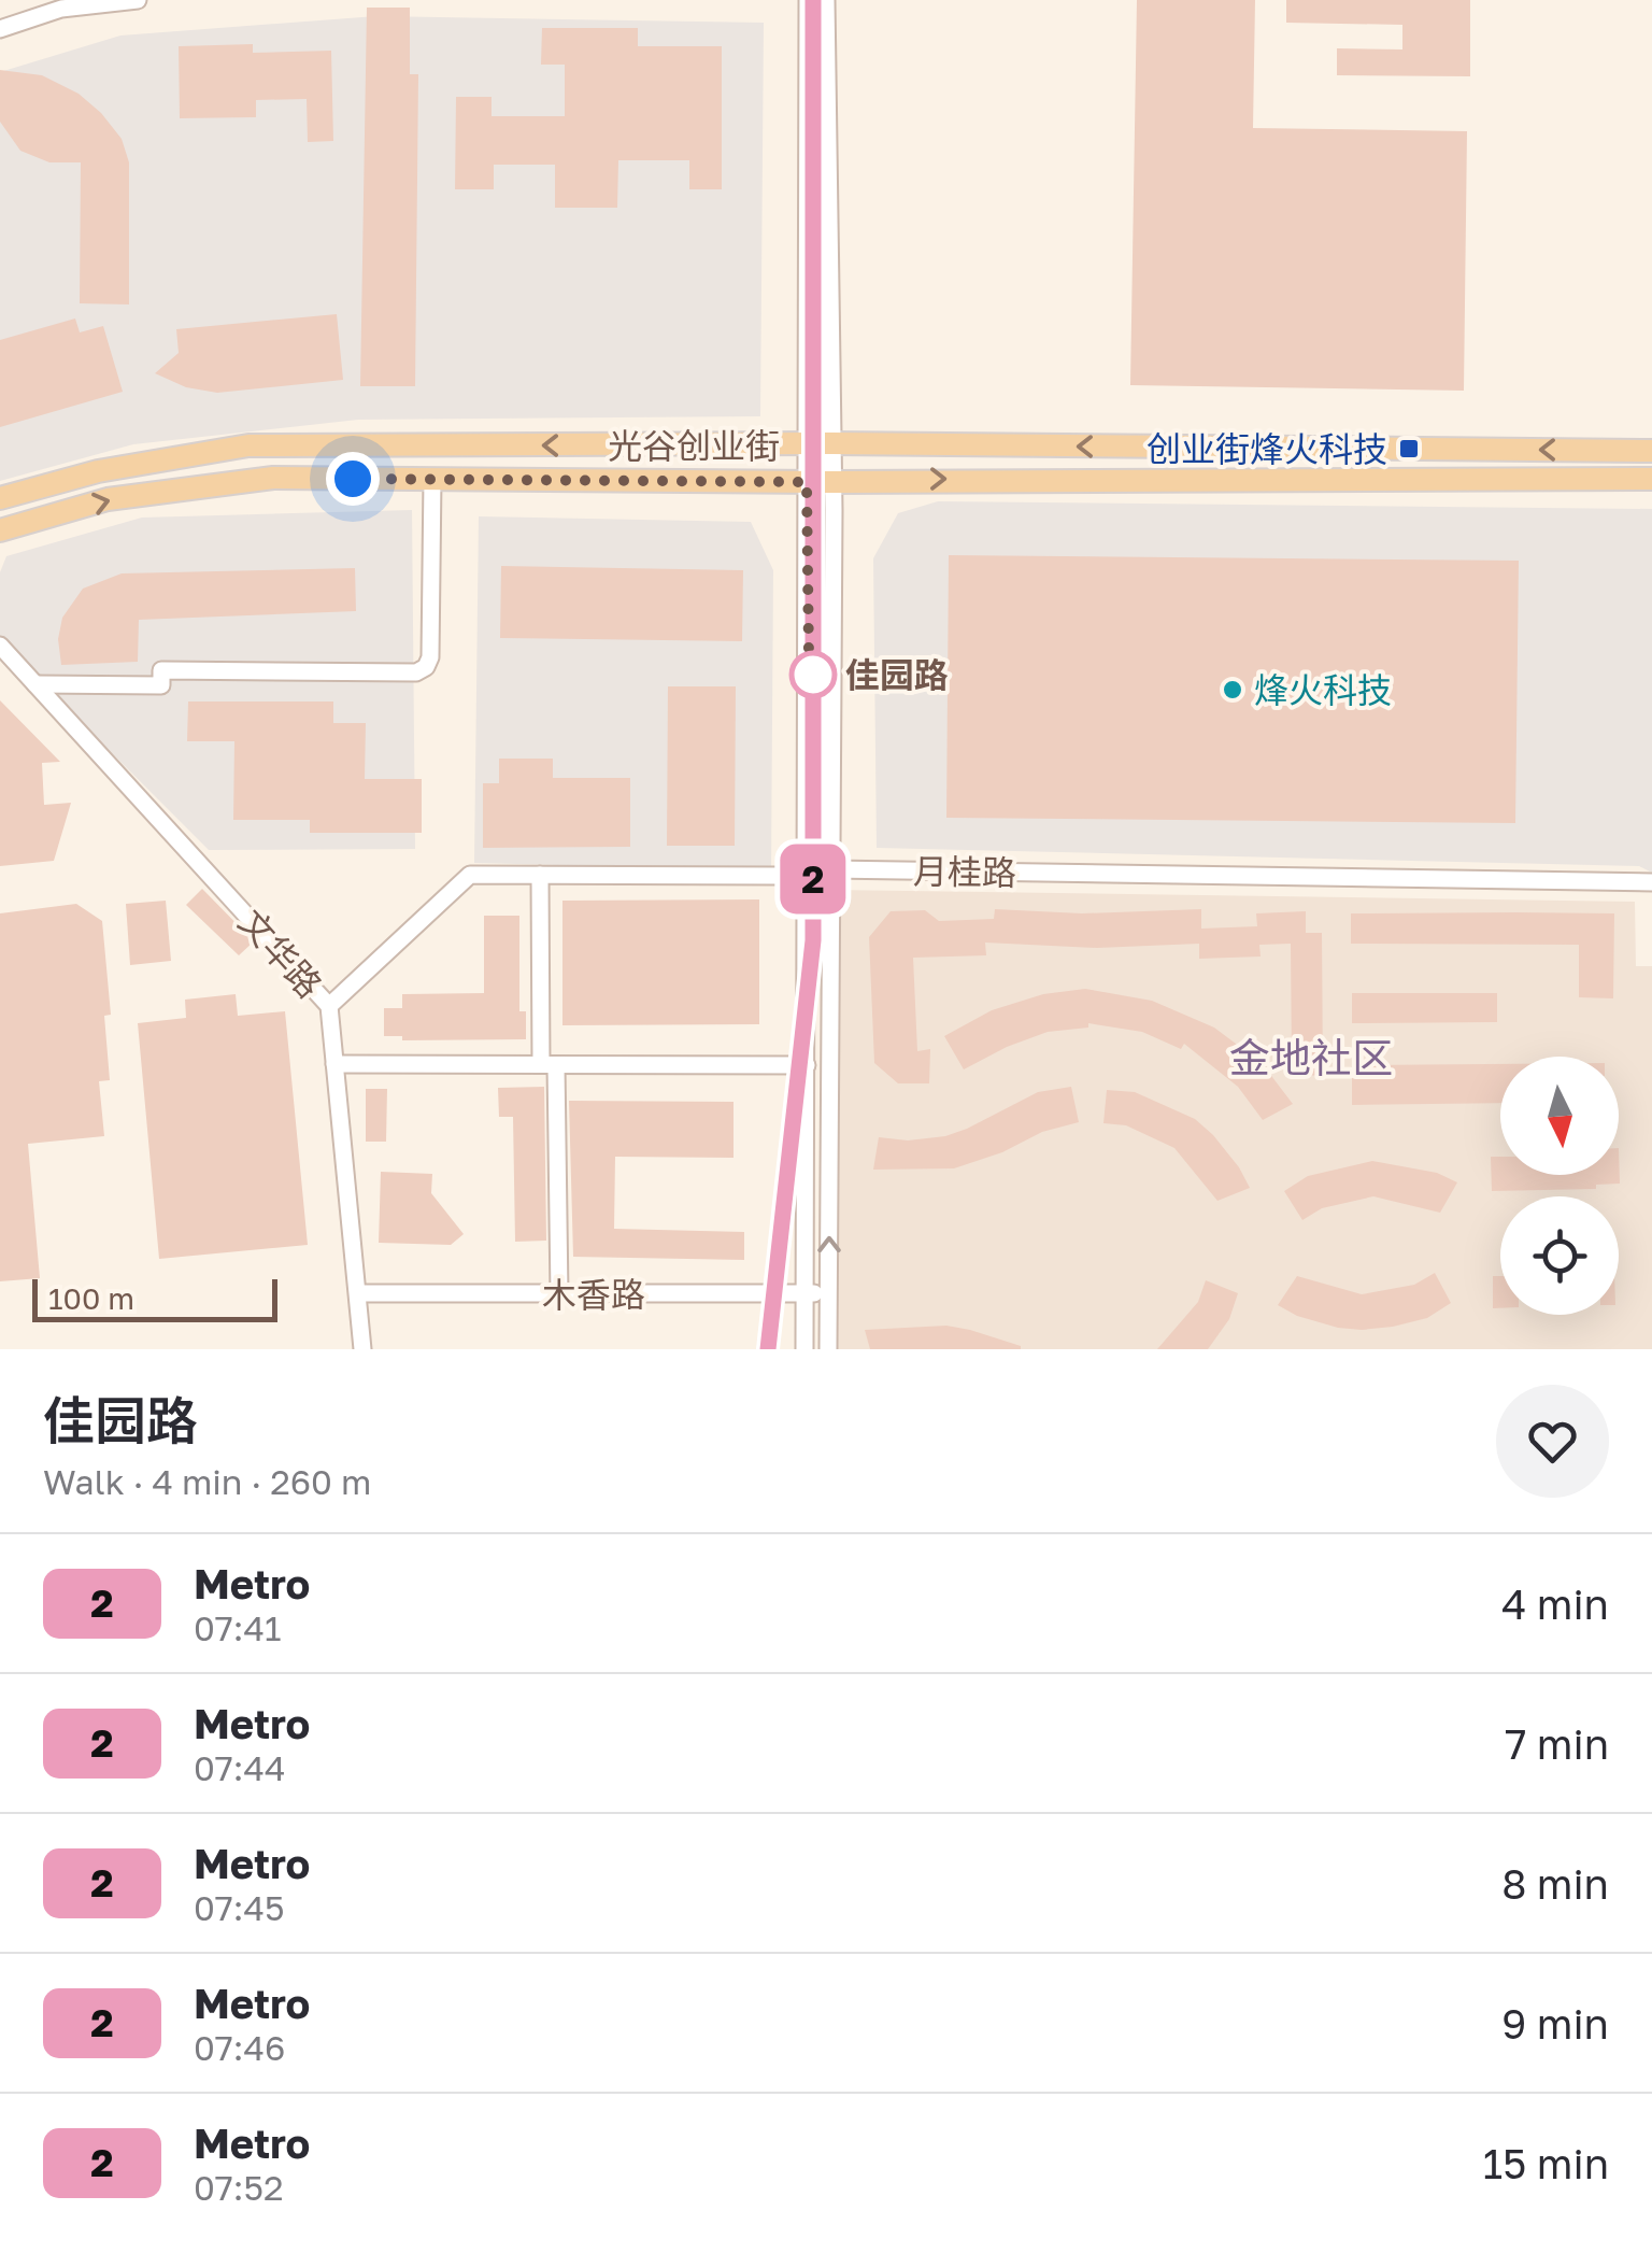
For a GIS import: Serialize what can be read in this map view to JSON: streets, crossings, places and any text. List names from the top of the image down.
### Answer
{
  "streets": {
    "main road": ["光谷创业街"],
    "street": ["月桂路", "文华路", "木香路"]
  },
  "crossings": [
    ["月桂路", "文华路"],
    ["文华路", "木香路"]
  ],
  "districts": ["金地社区"],
  "places": {
    "transit": ["创业街烽火科技"],
    "other": ["佳园路", "烽火科技"]
  },
  "lines": ["metro line 2"],
  "scale_bar": "100 m",
  "north": "bottom",
  "page": {
    "on_map": "2",
    "scale": "100 m",
    "heading": ["佳园路", "Walk · 4 min · 260 m"],
    "list": [
      {
        "mark": "2",
        "name": "Metro",
        "note": "07:41",
        "value": "4 min"
      },
      {
        "mark": "2",
        "name": "Metro",
        "note": "07:44",
        "value": "7 min"
      },
      {
        "mark": "2",
        "name": "Metro",
        "note": "07:45",
        "value": "8 min"
      },
      {
        "mark": "2",
        "name": "Metro",
        "note": "07:46",
        "value": "9 min"
      },
      {
        "mark": "2",
        "name": "Metro",
        "note": "07:52",
        "value": "15 min"
      }
    ]
  }
}
